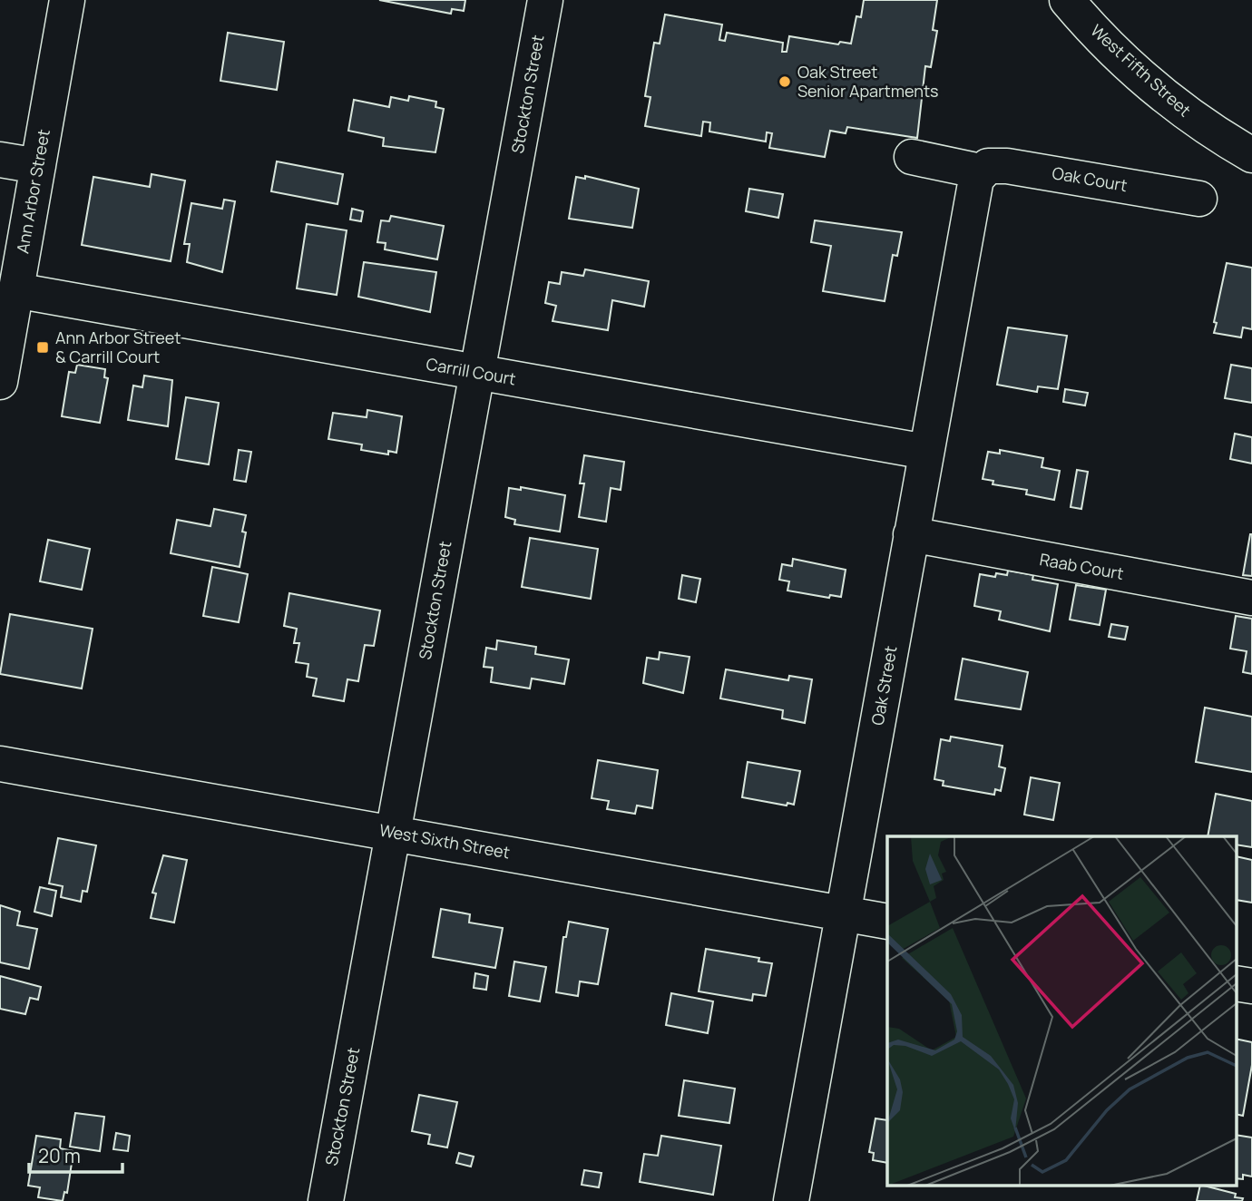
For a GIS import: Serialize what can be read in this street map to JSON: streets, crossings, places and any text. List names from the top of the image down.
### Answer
{
  "streets": {
    "street": [
      "West Fifth Street",
      "Stockton Street",
      "Oak Court",
      "Ann Arbor Street",
      "Carrill Court",
      "Raab Court",
      "Oak Street",
      "West Sixth Street"
    ]
  },
  "crossings": [
    ["Stockton Street", "Carrill Court"],
    ["Stockton Street", "West Sixth Street"],
    ["Oak Court", "Oak Street"],
    ["Ann Arbor Street", "Carrill Court"],
    ["Carrill Court", "Oak Street"],
    ["Raab Court", "Oak Street"],
    ["Oak Street", "West Sixth Street"]
  ],
  "places": {
    "other": ["Oak Street Senior Apartments"],
    "transit": ["Ann Arbor Street & Carrill Court"]
  },
  "scale_bar": "20 m"
}
